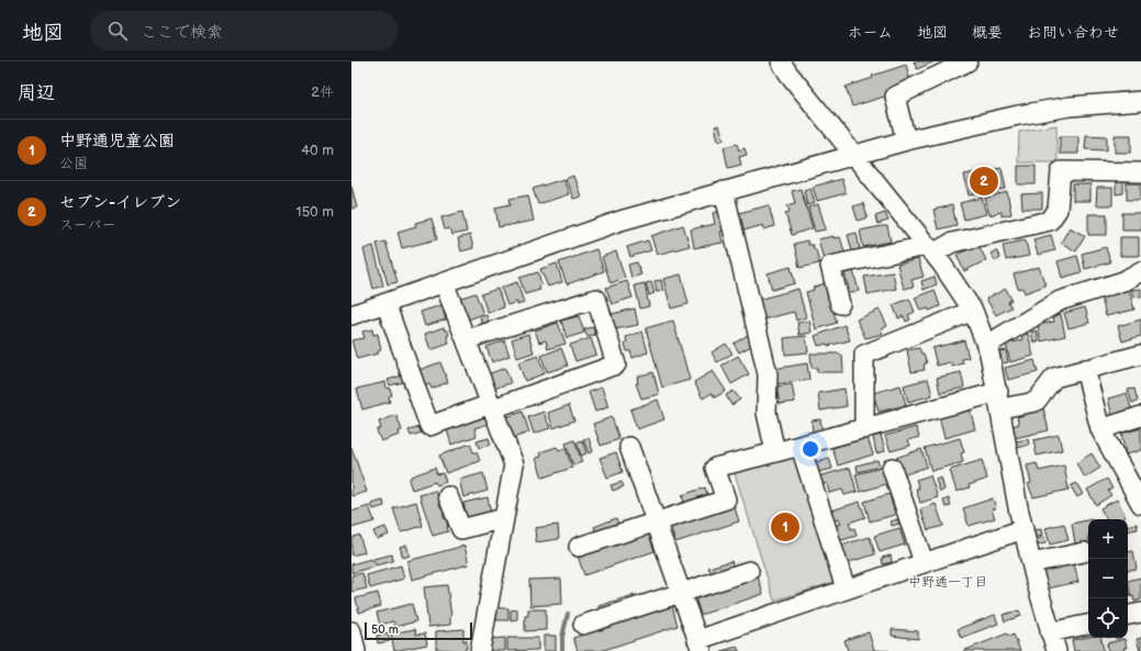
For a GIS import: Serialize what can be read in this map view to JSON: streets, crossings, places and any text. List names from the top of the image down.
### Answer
{
  "districts": ["中野通一丁目"],
  "scale_bar": "50 m",
  "page": {
    "header": "地図",
    "search": "ここで検索",
    "nav": [
      "ホーム",
      "地図",
      "概要",
      "お問い合わせ"
    ],
    "heading": ["周辺", "2件"],
    "list": [
      {
        "mark": "1",
        "name": "中野通児童公園",
        "note": "公園",
        "value": "40 m"
      },
      {
        "mark": "2",
        "name": "セブン-イレブン",
        "note": "スーパー",
        "value": "150 m"
      }
    ],
    "pins": ["2", "1"],
    "map_buttons": ["+", "−"],
    "scale": "50 m"
  }
}
